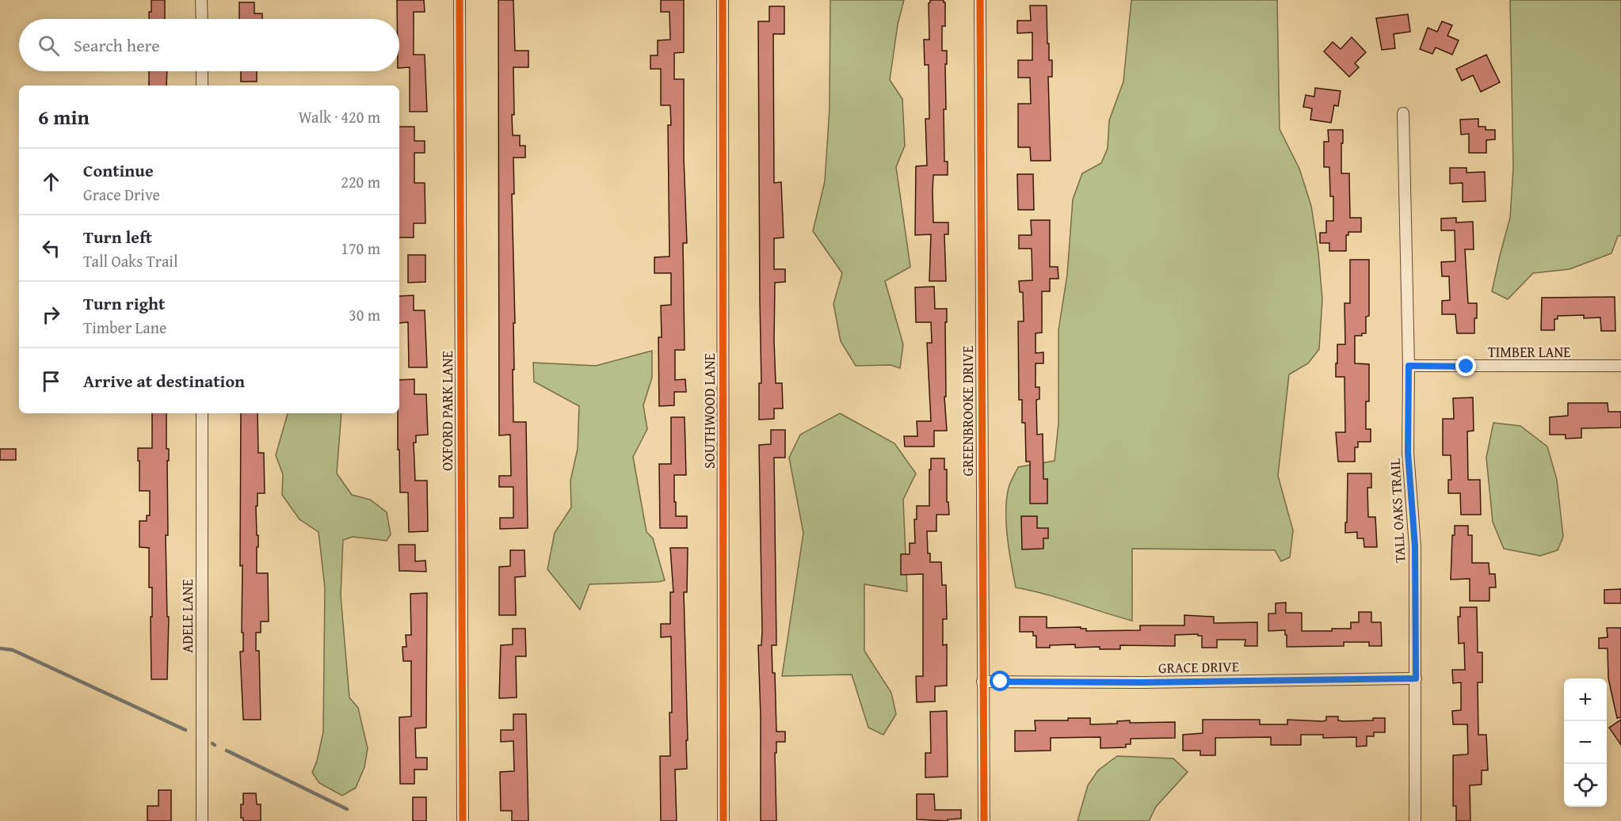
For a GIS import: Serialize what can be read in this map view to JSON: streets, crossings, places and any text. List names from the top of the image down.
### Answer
{
  "streets": {
    "street": [
      "TIMBER LANE",
      "OXFORD PARK LANE",
      "SOUTHWOOD LANE",
      "GREENBROOKE DRIVE",
      "TALL OAKS TRAIL",
      "ADELE LANE",
      "GRACE DRIVE"
    ]
  },
  "crossings": [
    ["TIMBER LANE", "TALL OAKS TRAIL"],
    ["GREENBROOKE DRIVE", "GRACE DRIVE"],
    ["TALL OAKS TRAIL", "GRACE DRIVE"]
  ],
  "page": {
    "search": "Search here",
    "heading": ["6 min", "Walk · 420 m"],
    "list": [
      ["Continue", "Grace Drive", "220 m"],
      ["Turn left", "Tall Oaks Trail", "170 m"],
      ["Turn right", "Timber Lane", "30 m"],
      "Arrive at destination"
    ],
    "map_buttons": ["+", "−"]
  }
}
